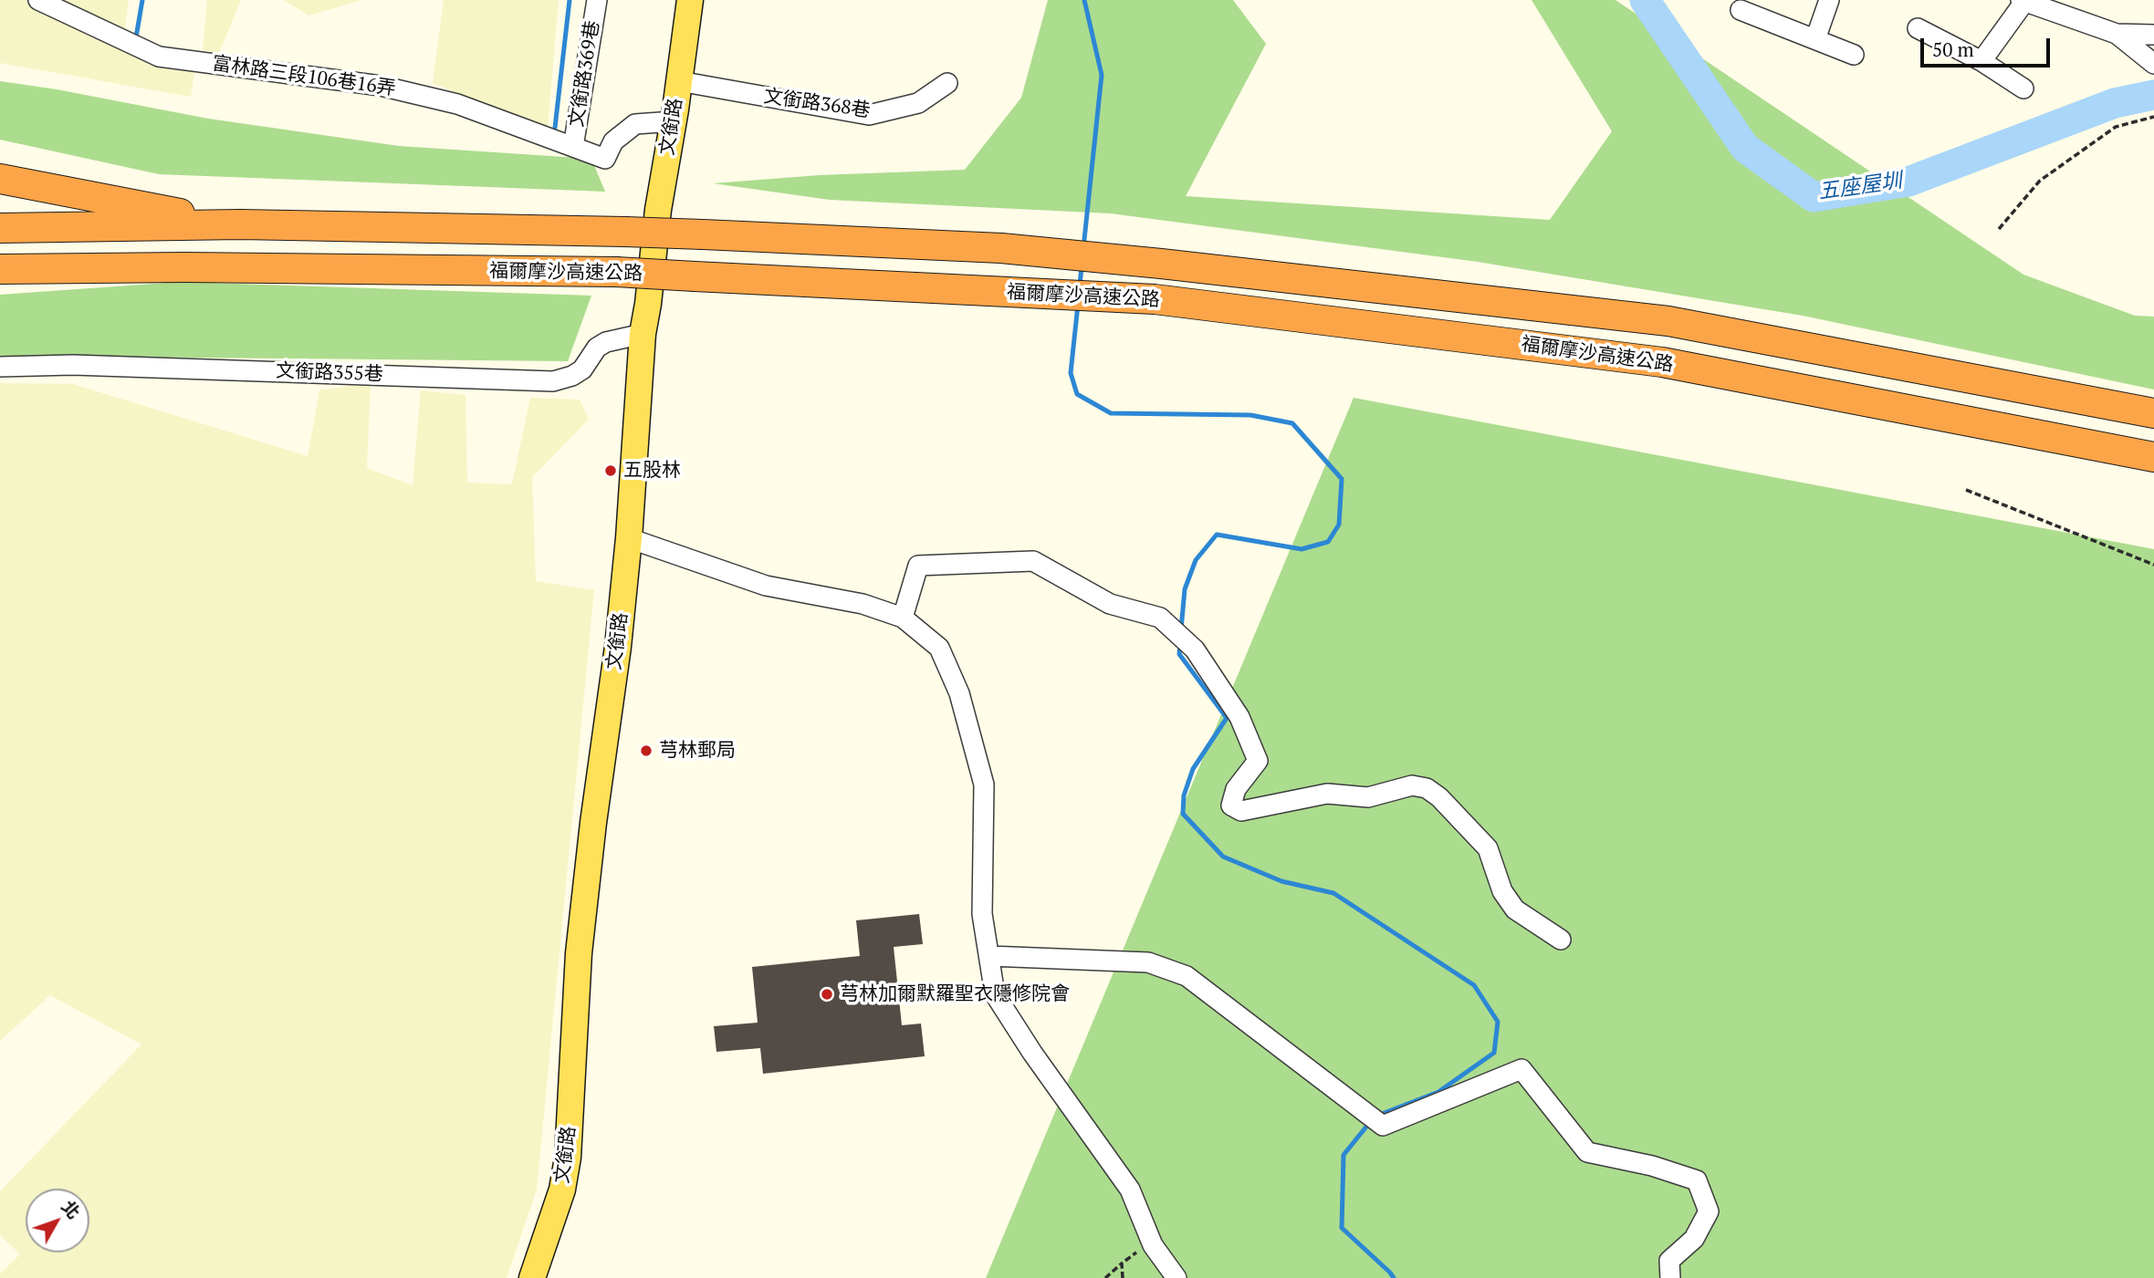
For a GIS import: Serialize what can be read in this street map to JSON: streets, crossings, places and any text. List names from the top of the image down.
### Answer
{
  "streets": {
    "highway": ["福爾摩沙高速公路"],
    "main road": ["文銜路"],
    "street": [
      "文銜路369巷",
      "富林路三段106巷16弄",
      "文銜路368巷",
      "文銜路355巷"
    ]
  },
  "crossings": [
    ["文銜路369巷", "富林路三段106巷16弄"],
    ["富林路三段106巷16弄", "文銜路"],
    ["文銜路368巷", "文銜路"],
    ["文銜路", "文銜路355巷"]
  ],
  "water": ["五座屋圳"],
  "places": ["五股林", "芎林郵局", "芎林加爾默羅聖衣隱修院會"],
  "scale_bar": "50 m",
  "north": "top right"
}
